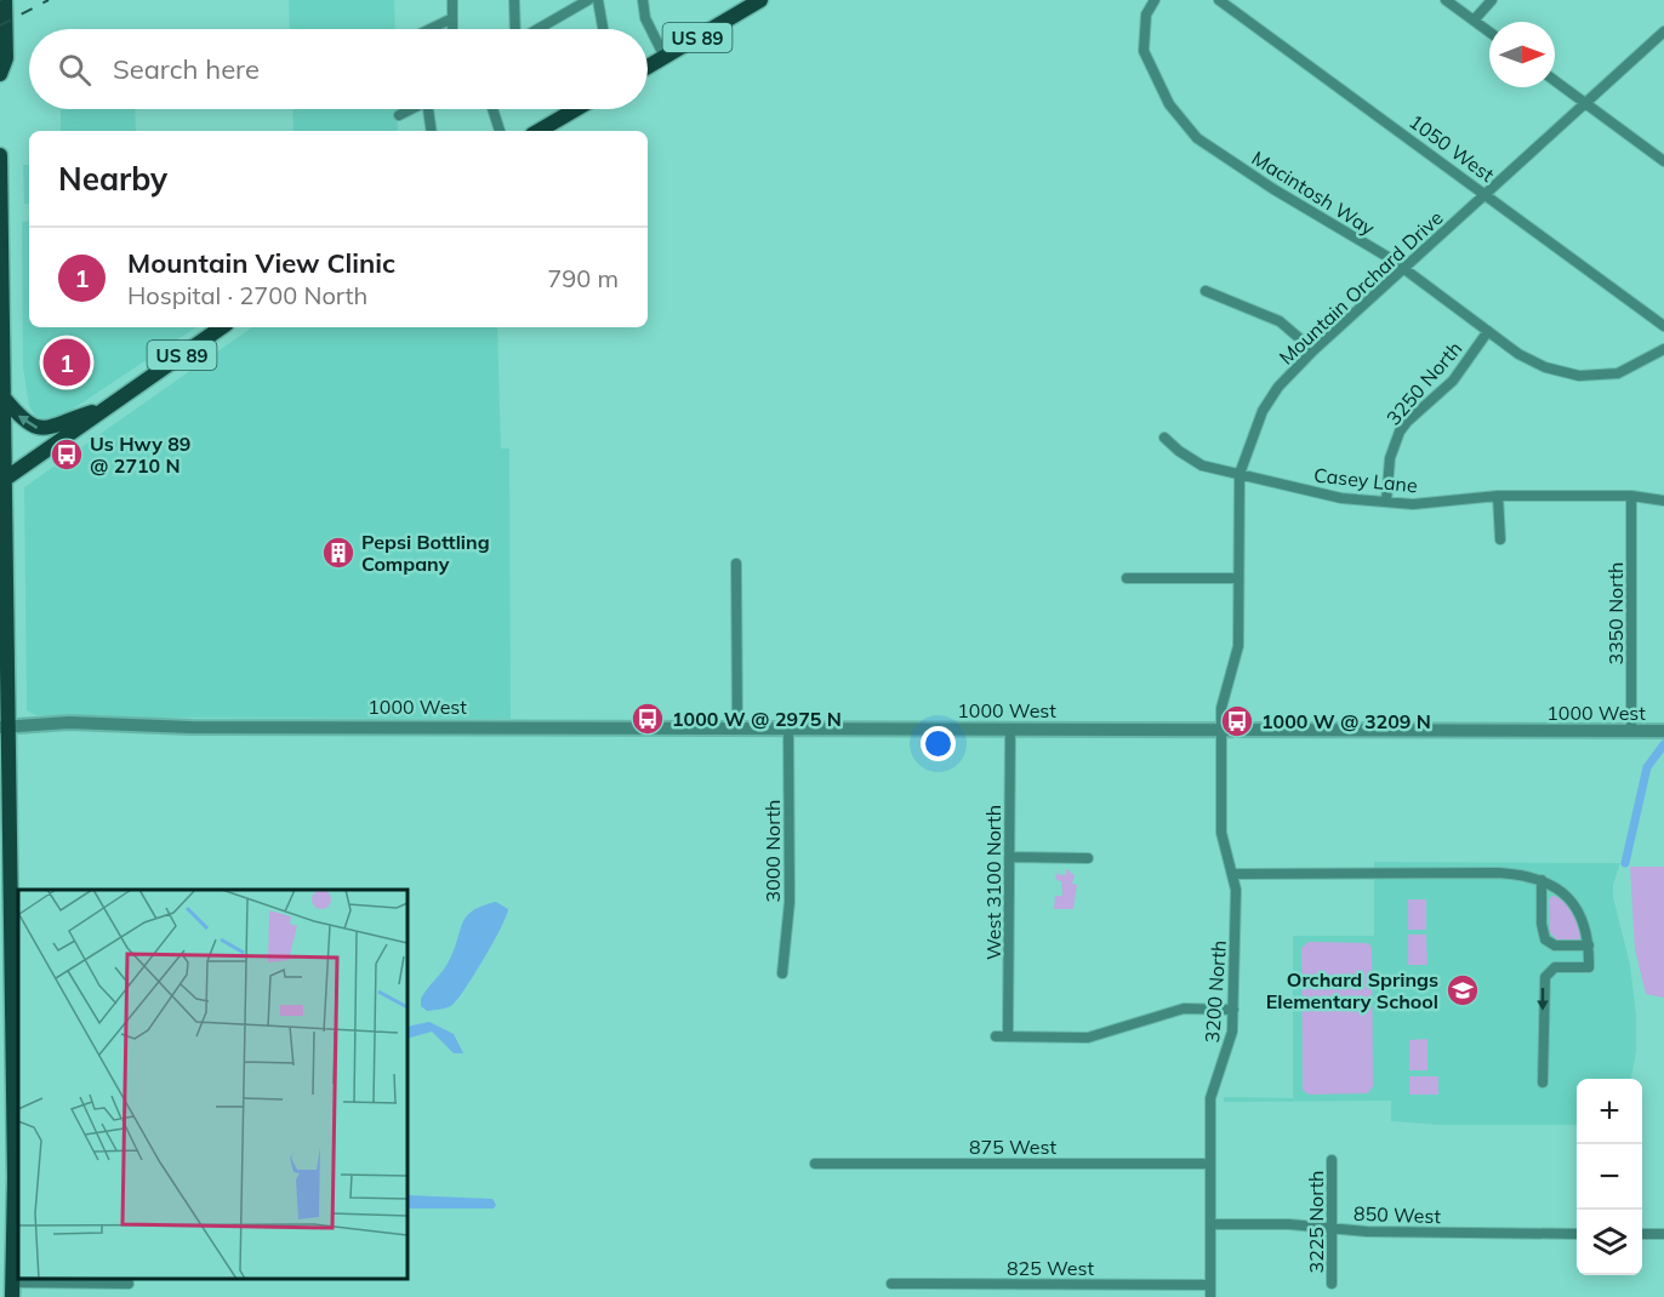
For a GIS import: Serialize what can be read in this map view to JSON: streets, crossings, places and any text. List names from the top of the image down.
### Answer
{
  "streets": {
    "main road": ["US 89"],
    "street": [
      "1050 West",
      "Macintosh Way",
      "Mountain Orchard Drive",
      "3250 North",
      "Casey Lane",
      "3350 North",
      "1000 West",
      "3000 North",
      "West 3100 North",
      "3200 North",
      "875 West",
      "850 West",
      "3225 North",
      "825 West"
    ]
  },
  "crossings": [
    ["1050 West", "Mountain Orchard Drive"],
    ["Macintosh Way", "Mountain Orchard Drive"],
    ["Macintosh Way", "3250 North"],
    ["Mountain Orchard Drive", "Casey Lane"],
    ["Mountain Orchard Drive", "1000 West"],
    ["Mountain Orchard Drive", "3200 North"],
    ["3250 North", "Casey Lane"],
    ["Casey Lane", "3350 North"],
    ["3350 North", "1000 West"],
    ["1000 West", "3000 North"],
    ["1000 West", "West 3100 North"],
    ["1000 West", "3200 North"],
    ["3200 North", "875 West"],
    ["3200 North", "850 West"],
    ["3200 North", "825 West"],
    ["850 West", "3225 North"]
  ],
  "places": {
    "bus stop": ["Us Hwy 89 @ 2710 N", "1000 W @ 2975 N", "1000 W @ 3209 N"],
    "building": ["Pepsi Bottling Company"],
    "school or university": ["Orchard Springs Elementary School"]
  },
  "north": "right",
  "page": {
    "search": "Search here",
    "heading": "Nearby",
    "list": [
      {
        "mark": "1",
        "name": "Mountain View Clinic",
        "note": "Hospital · 2700 North",
        "value": "790 m"
      }
    ],
    "pins": "1",
    "map_buttons": ["+", "−"]
  }
}
